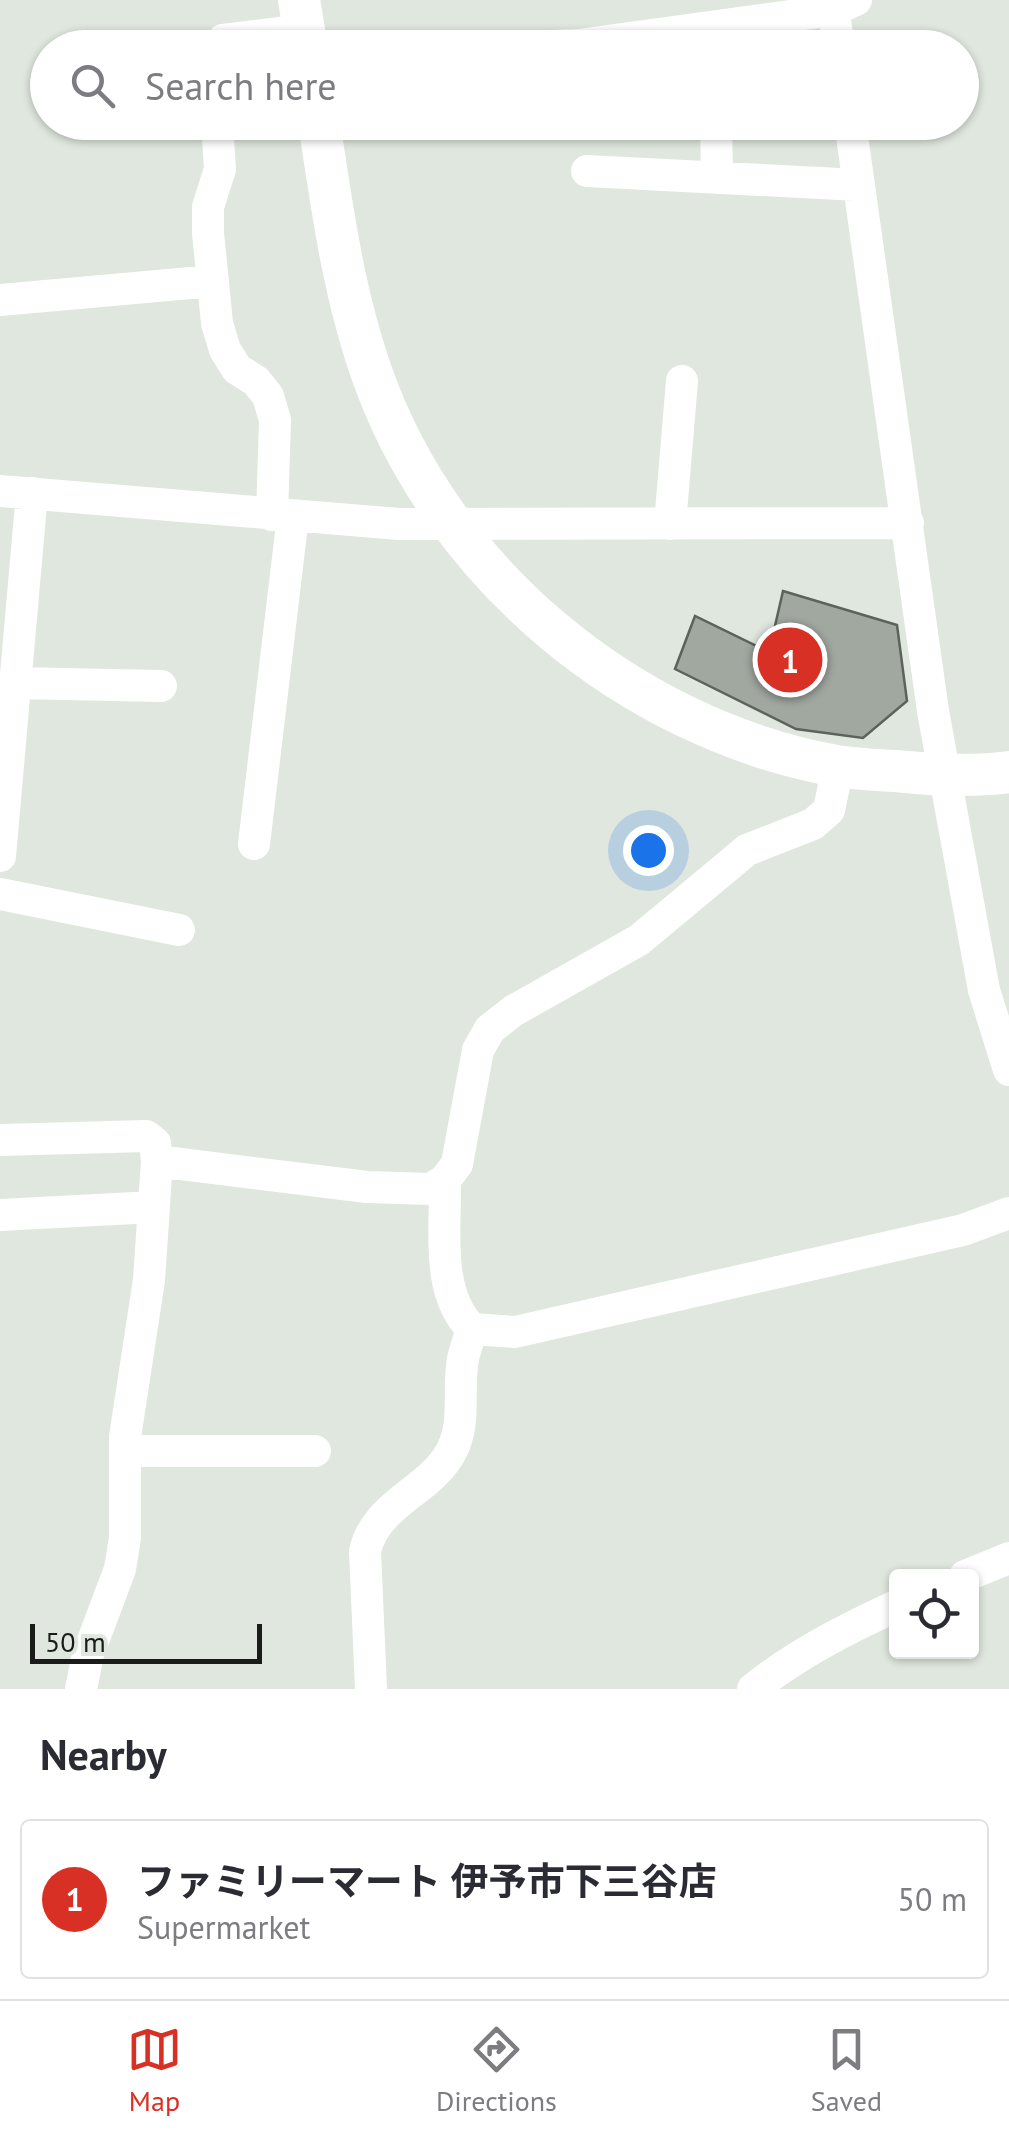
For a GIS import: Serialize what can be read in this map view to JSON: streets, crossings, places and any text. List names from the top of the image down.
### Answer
{
  "scale_bar": "50 m",
  "page": {
    "search": "Search here",
    "pins": "1",
    "scale": "50 m",
    "heading": "Nearby",
    "list": [
      {
        "mark": "1",
        "name": "ファミリーマート 伊予市下三谷店",
        "note": "Supermarket",
        "value": "50 m"
      }
    ],
    "nav": ["Map", "Directions", "Saved"]
  }
}
